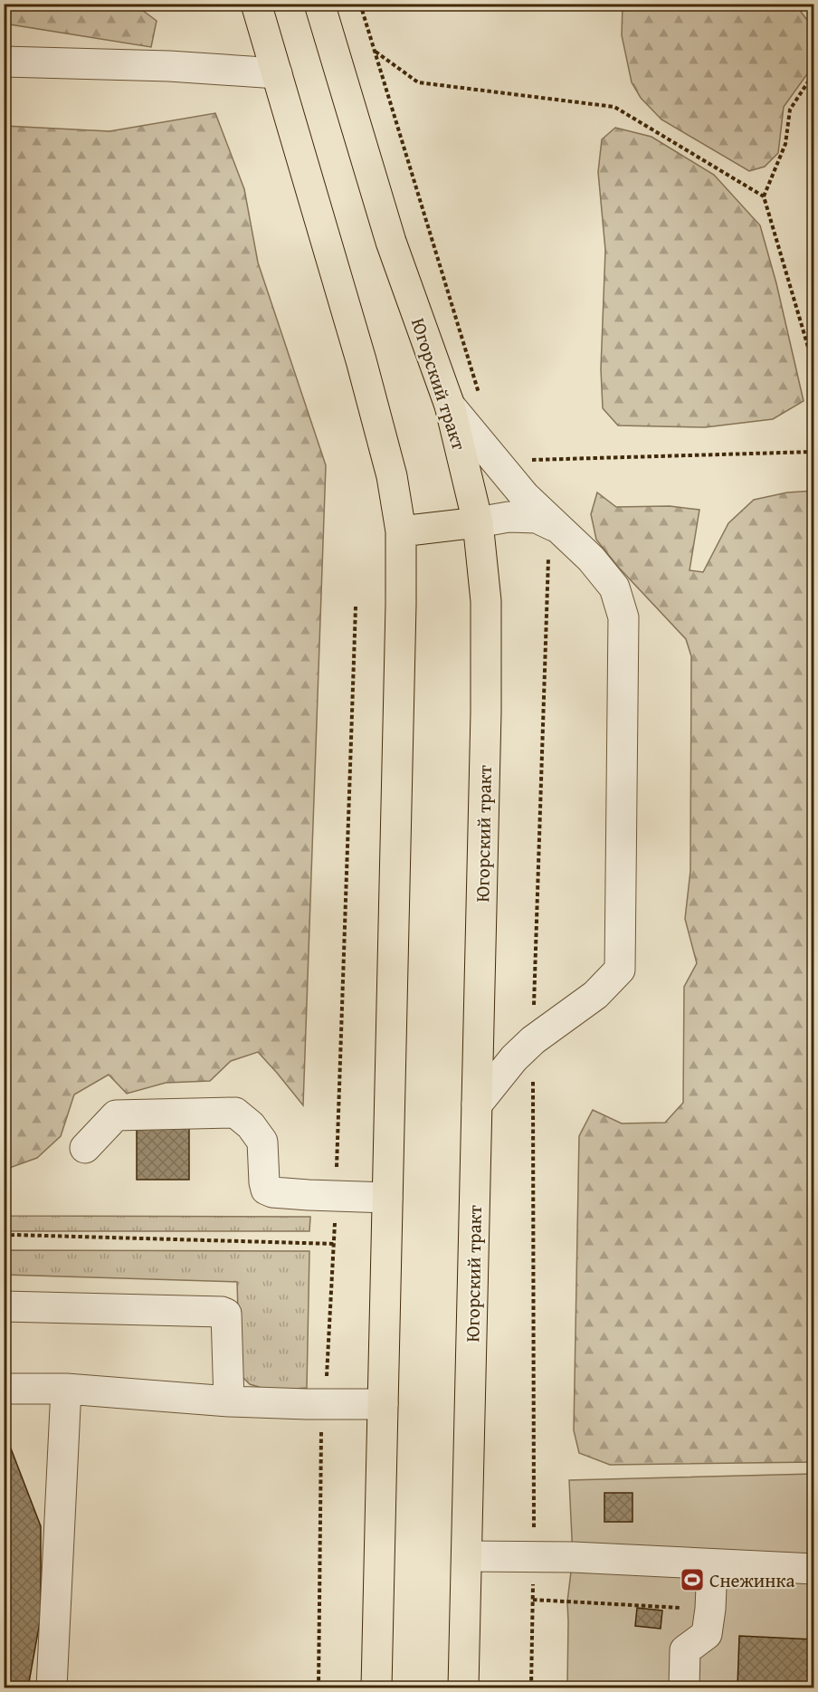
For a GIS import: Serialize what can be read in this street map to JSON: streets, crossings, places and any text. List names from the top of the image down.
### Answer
{
  "streets": {
    "main road": ["Югорский тракт"]
  },
  "places": {
    "sports": ["Снежинка"]
  }
}
